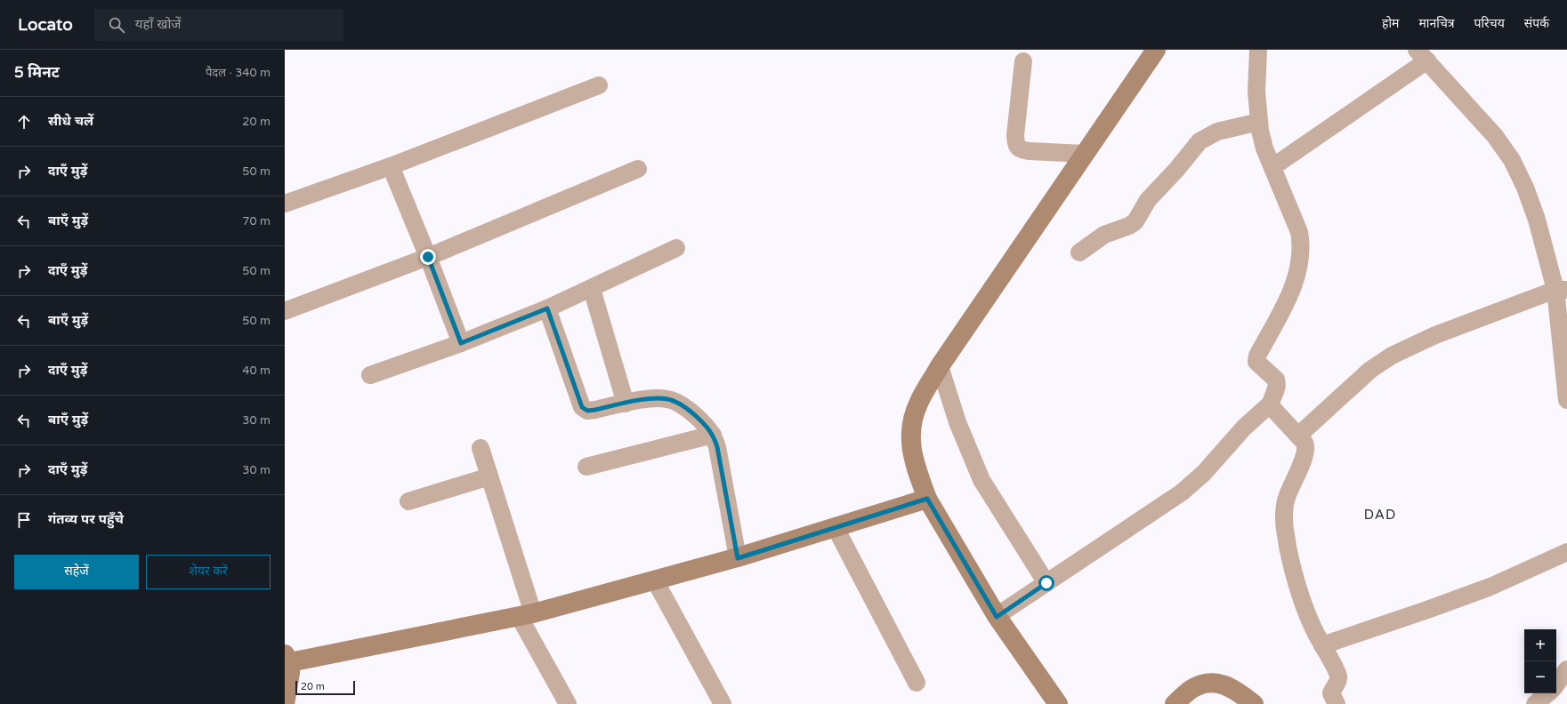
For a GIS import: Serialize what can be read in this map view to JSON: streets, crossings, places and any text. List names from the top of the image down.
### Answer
{
  "districts": ["DAD"],
  "scale_bar": "20 m",
  "page": {
    "header": "Locato",
    "search": "यहाँ खोजें",
    "nav": [
      "होम",
      "मानचित्र",
      "परिचय",
      "संपर्क"
    ],
    "heading": ["5 मिनट", "पैदल · 340 m"],
    "list": [
      ["सीधे चलें", "20 m"],
      ["दाएँ मुड़ें", "50 m"],
      ["बाएँ मुड़ें", "70 m"],
      ["दाएँ मुड़ें", "50 m"],
      ["बाएँ मुड़ें", "50 m"],
      ["दाएँ मुड़ें", "40 m"],
      ["बाएँ मुड़ें", "30 m"],
      ["दाएँ मुड़ें", "30 m"],
      "गंतव्य पर पहुँचे"
    ],
    "buttons": ["सहेजें", "शेयर करें"],
    "map_buttons": ["+", "−"],
    "scale": "20 m"
  }
}
